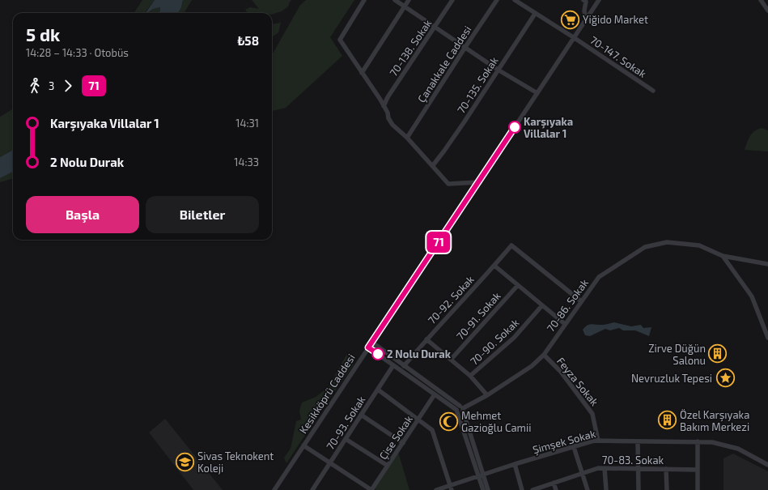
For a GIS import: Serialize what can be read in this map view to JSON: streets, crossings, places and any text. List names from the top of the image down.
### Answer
{
  "streets": {
    "street": [
      "70-138. Sokak",
      "70-147. Sokak",
      "Çanakkale Caddesi",
      "70-135. Sokak",
      "70-92. Sokak",
      "70-86. Sokak",
      "70-91. Sokak",
      "70-90. Sokak",
      "Feyza Sokak",
      "Kesikköprü Caddesi",
      "70-93. Sokak",
      "Çise Sokak",
      "Şimşek Sokak",
      "70-83. Sokak"
    ]
  },
  "crossings": [
    ["70-147. Sokak", "70-135. Sokak"],
    ["70-147. Sokak", "Kesikköprü Caddesi"],
    ["70-92. Sokak", "70-86. Sokak"],
    ["70-86. Sokak", "Feyza Sokak"],
    ["Feyza Sokak", "Şimşek Sokak"]
  ],
  "places": {
    "supermarket": ["Yiğido Market"],
    "other": ["Karşıyaka Villalar 1", "2 Nolu Durak"],
    "building": ["Zirve Düğün Salonu", "Özel Karşıyaka Bakım Merkezi"],
    "place": ["Nevruzluk Tepesi"],
    "mosque": ["Mehmet Gazioğlu Camii"],
    "school or university": ["Sivas Teknokent Koleji"]
  },
  "lines": ["bus line 71"],
  "page": {
    "on_map": "71",
    "heading": ["5 dk", "14:28 – 14:33 · Otobüs", "₺58"],
    "legs": ["3", "71"],
    "list": [
      {
        "name": "Karşıyaka Villalar 1",
        "value": "14:31"
      },
      {
        "name": "2 Nolu Durak",
        "value": "14:33"
      }
    ],
    "buttons": ["Başla", "Biletler"]
  }
}
